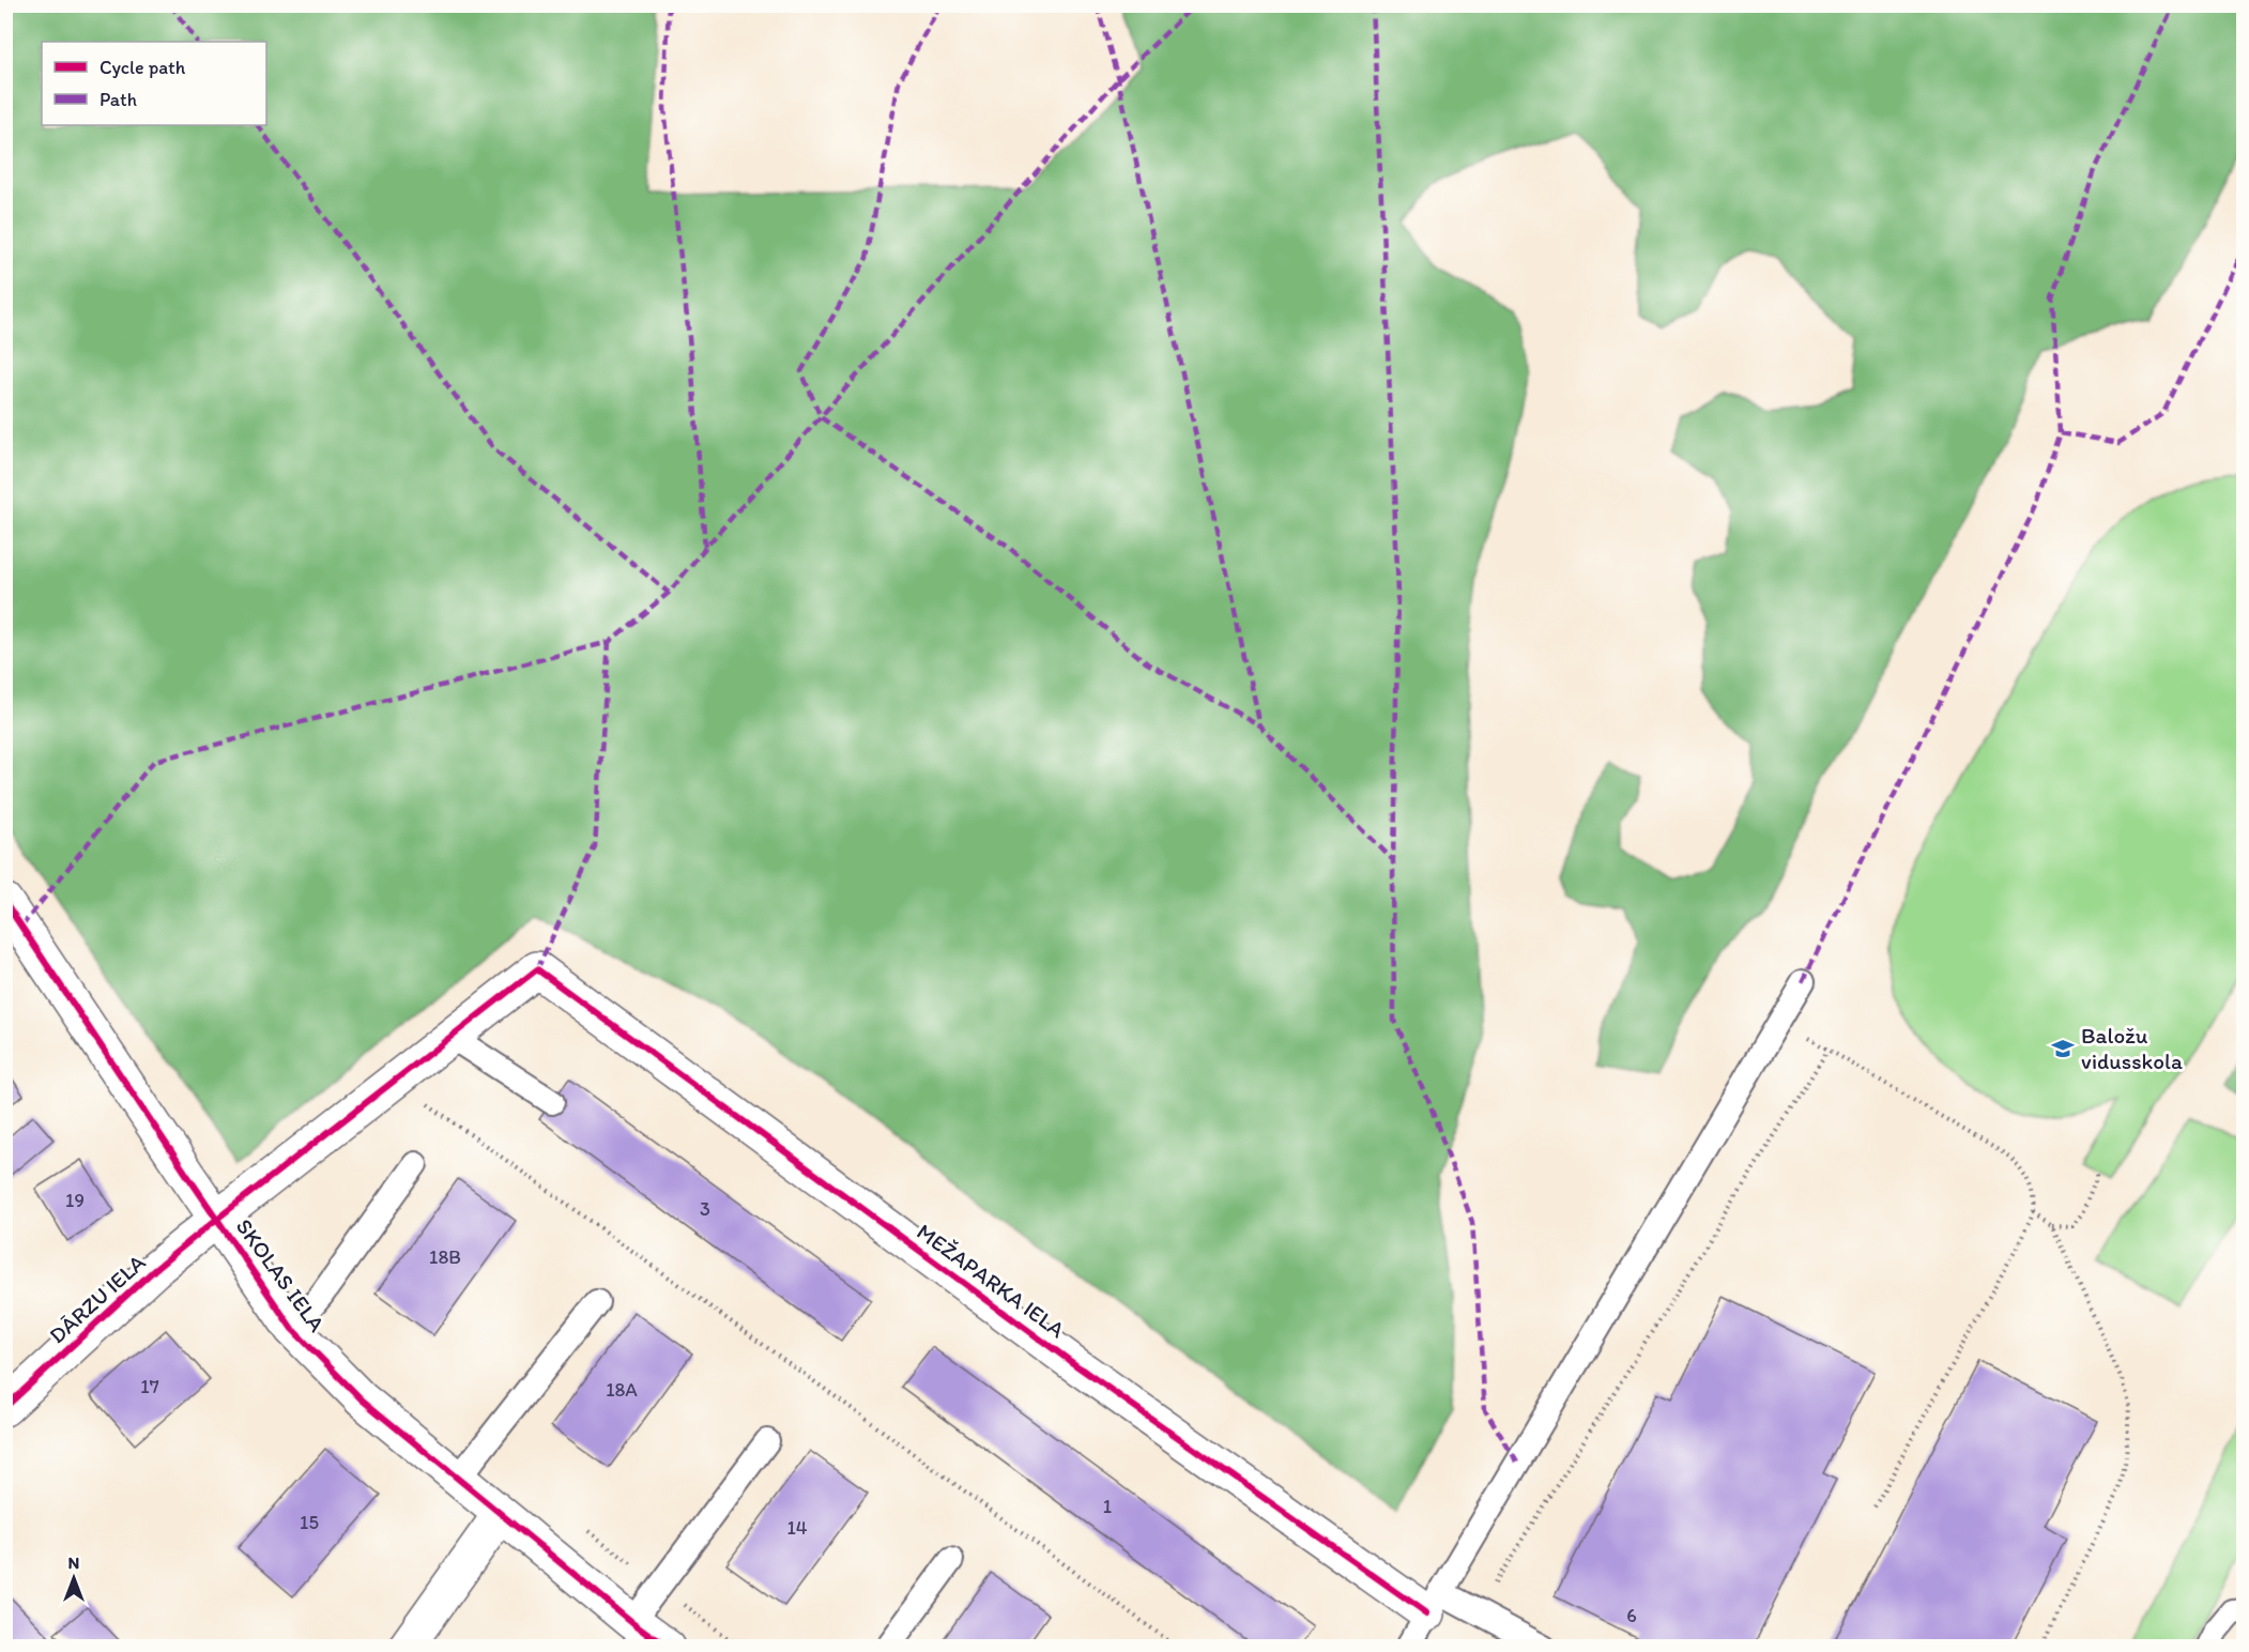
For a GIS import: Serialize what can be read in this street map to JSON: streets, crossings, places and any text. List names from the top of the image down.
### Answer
{
  "streets": {
    "street": ["SKOLAS IELA", "MEŽAPARKA IELA", "DĀRZU IELA"]
  },
  "crossings": [
    ["SKOLAS IELA", "DĀRZU IELA"],
    ["MEŽAPARKA IELA", "DĀRZU IELA"]
  ],
  "places": {
    "school or university": ["Baložu vidusskola"]
  },
  "house_numbers": [
    "19",
    "3",
    "18B",
    "17",
    "18A",
    "1",
    "15",
    "14",
    "6"
  ],
  "legend": ["Cycle path", "Path"],
  "north": "top"
}
